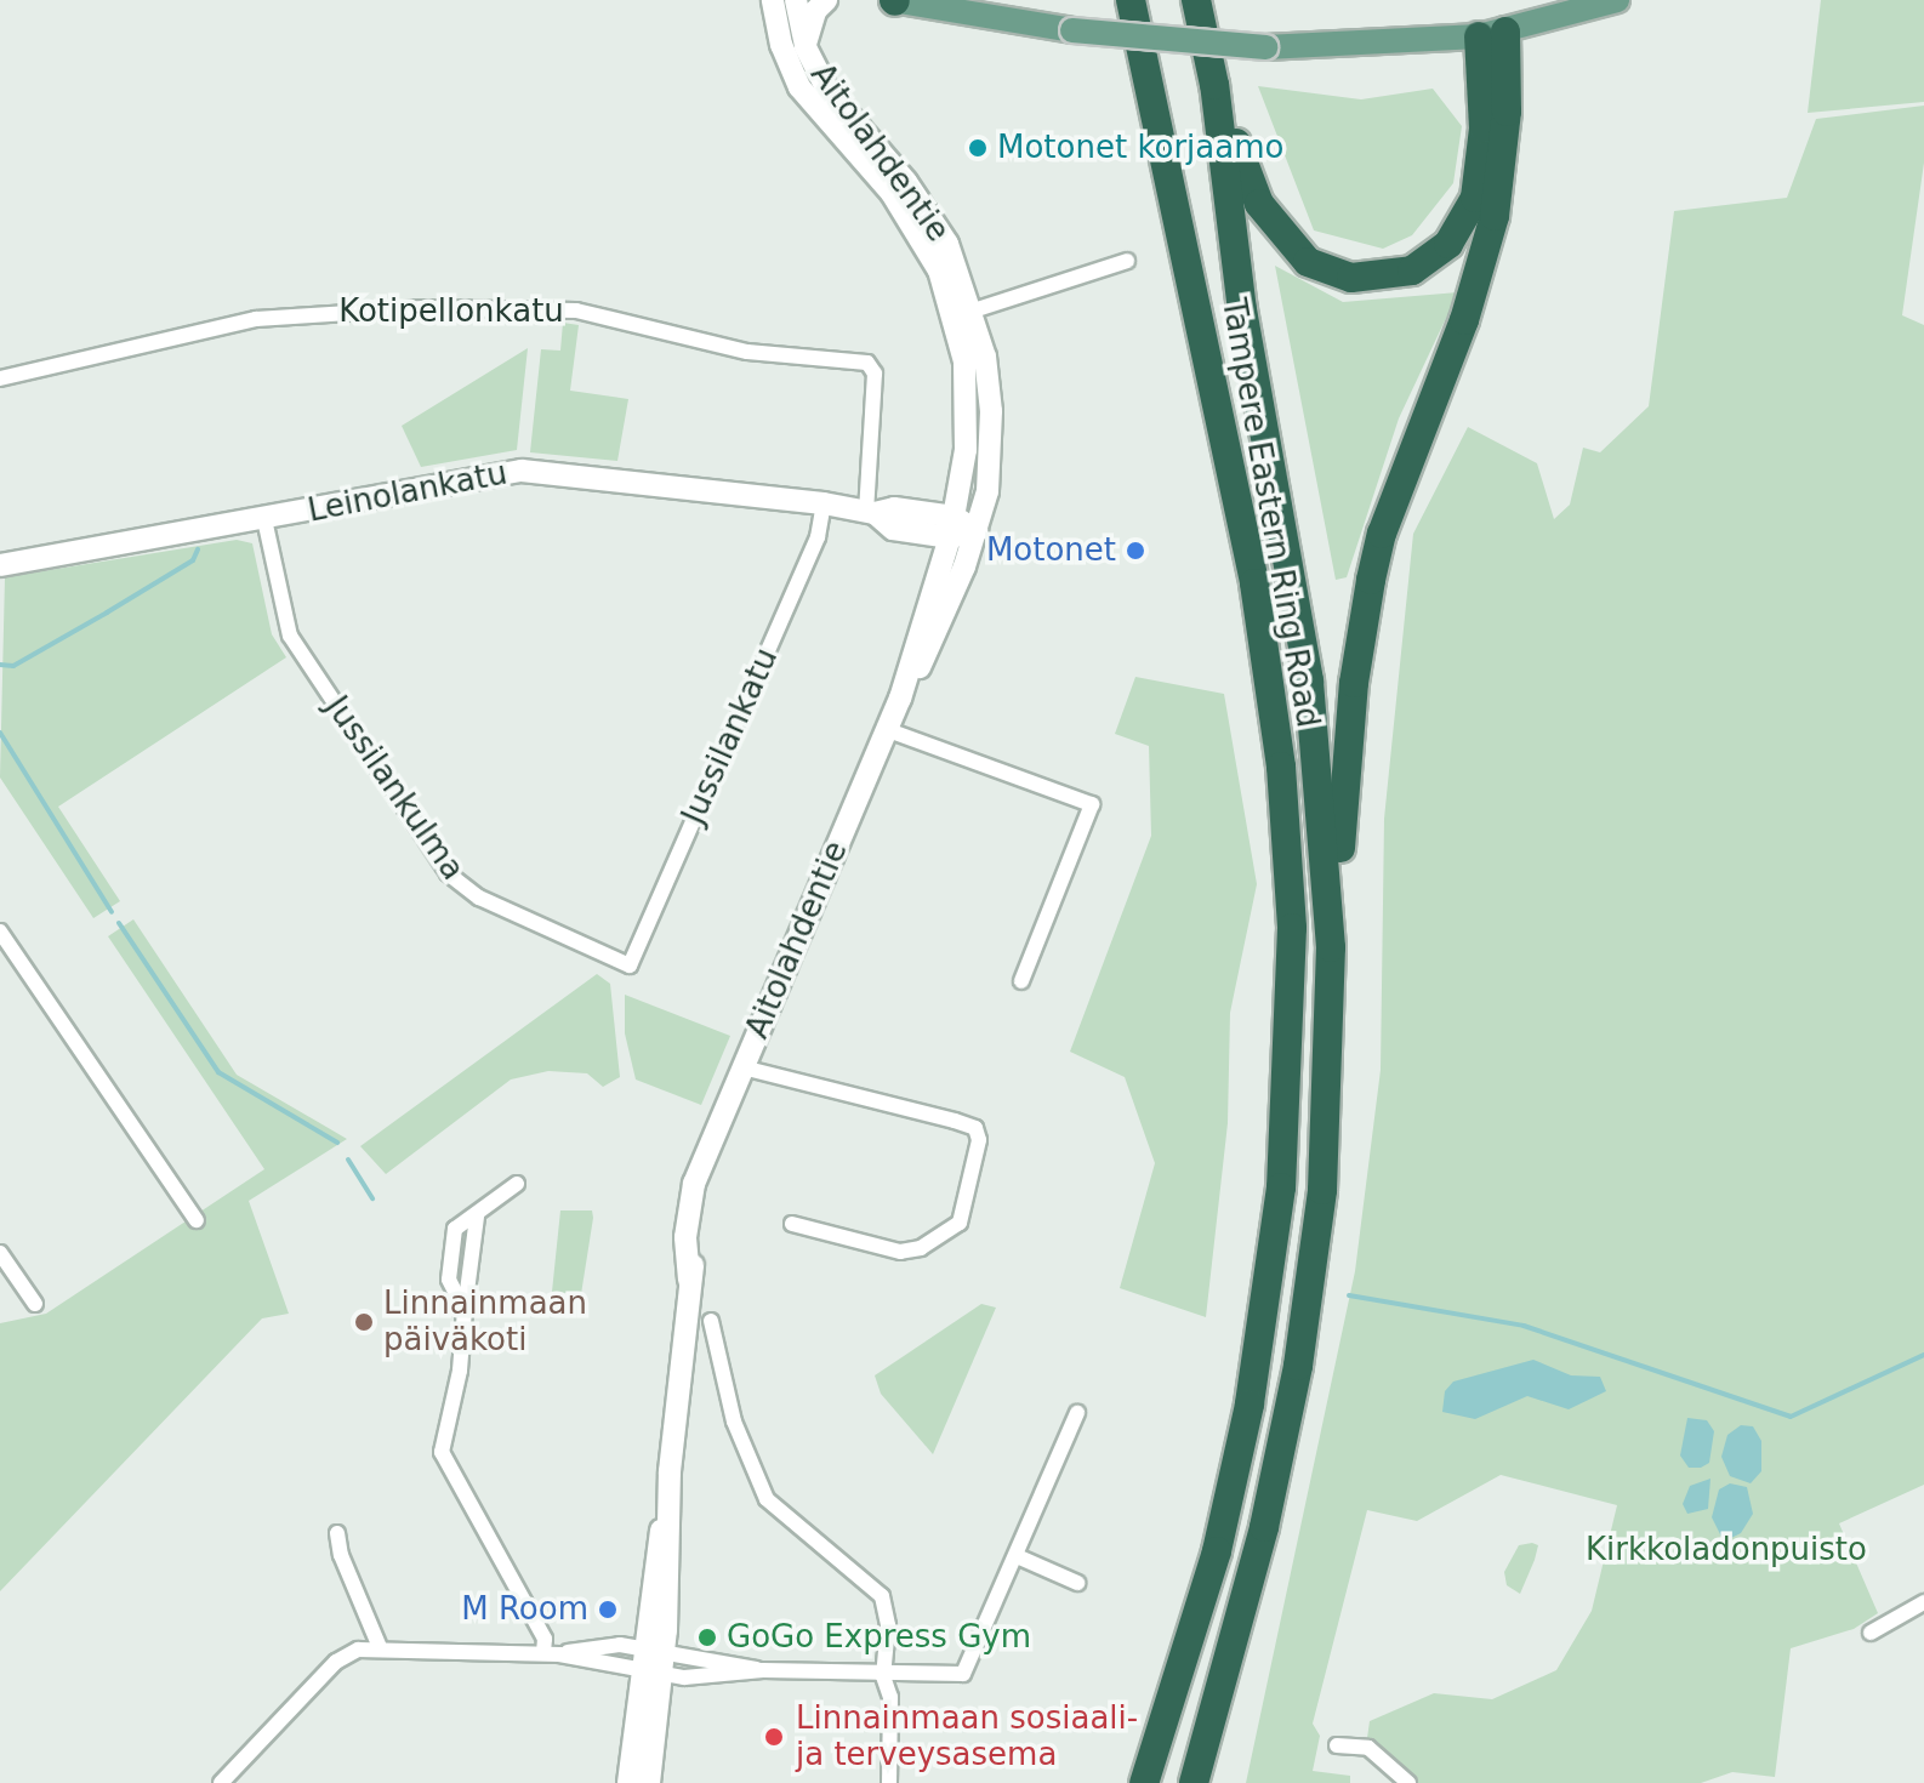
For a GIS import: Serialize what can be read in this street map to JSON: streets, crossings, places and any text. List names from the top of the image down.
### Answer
{
  "streets": {
    "highway": ["Tampere Eastern Ring Road"],
    "main road": ["Aitolahdentie", "Leinolankatu"],
    "street": ["Kotipellonkatu", "Jussilankatu", "Jussilankulma"]
  },
  "crossings": [
    ["Aitolahdentie", "Leinolankatu"],
    ["Kotipellonkatu", "Leinolankatu"],
    ["Leinolankatu", "Jussilankatu"],
    ["Leinolankatu", "Jussilankulma"],
    ["Jussilankatu", "Jussilankulma"]
  ],
  "parks": ["Kirkkoladonpuisto"],
  "places": [
    "Motonet korjaamo",
    "Motonet",
    "Linnainmaan päiväkoti",
    "M Room",
    "GoGo Express Gym",
    "Linnainmaan sosiaali- ja terveysasema"
  ]
}
